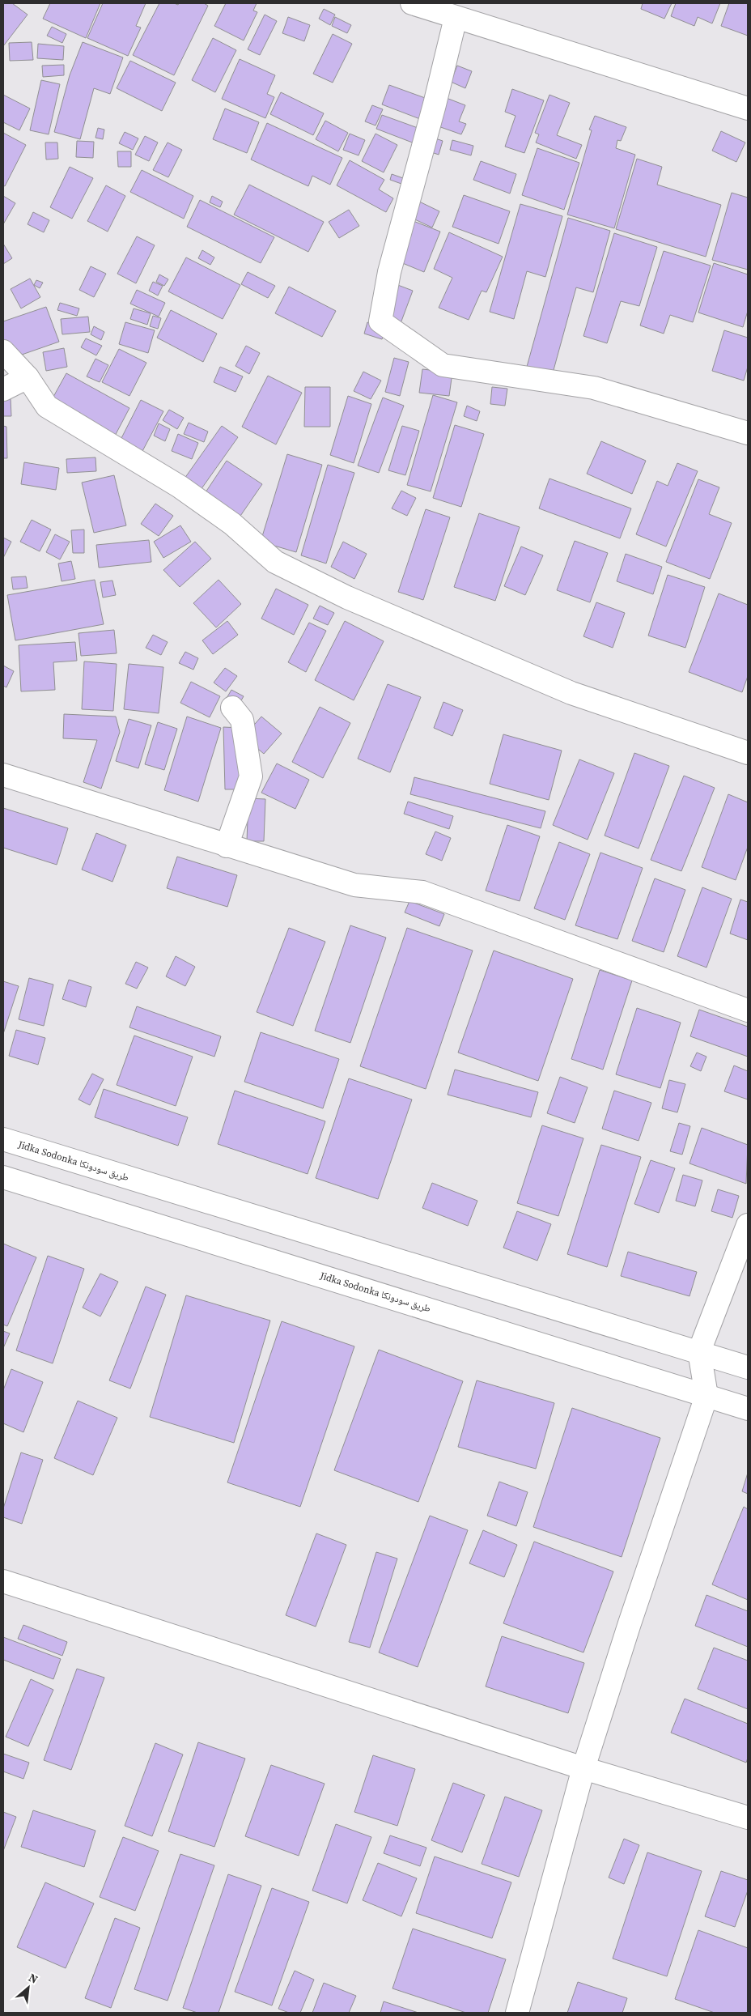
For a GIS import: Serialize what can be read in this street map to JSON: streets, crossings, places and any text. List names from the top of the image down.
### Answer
{
  "streets": {
    "street": ["Jidka Sodonka طريق سودونكا"]
  },
  "north": "top right"
}
